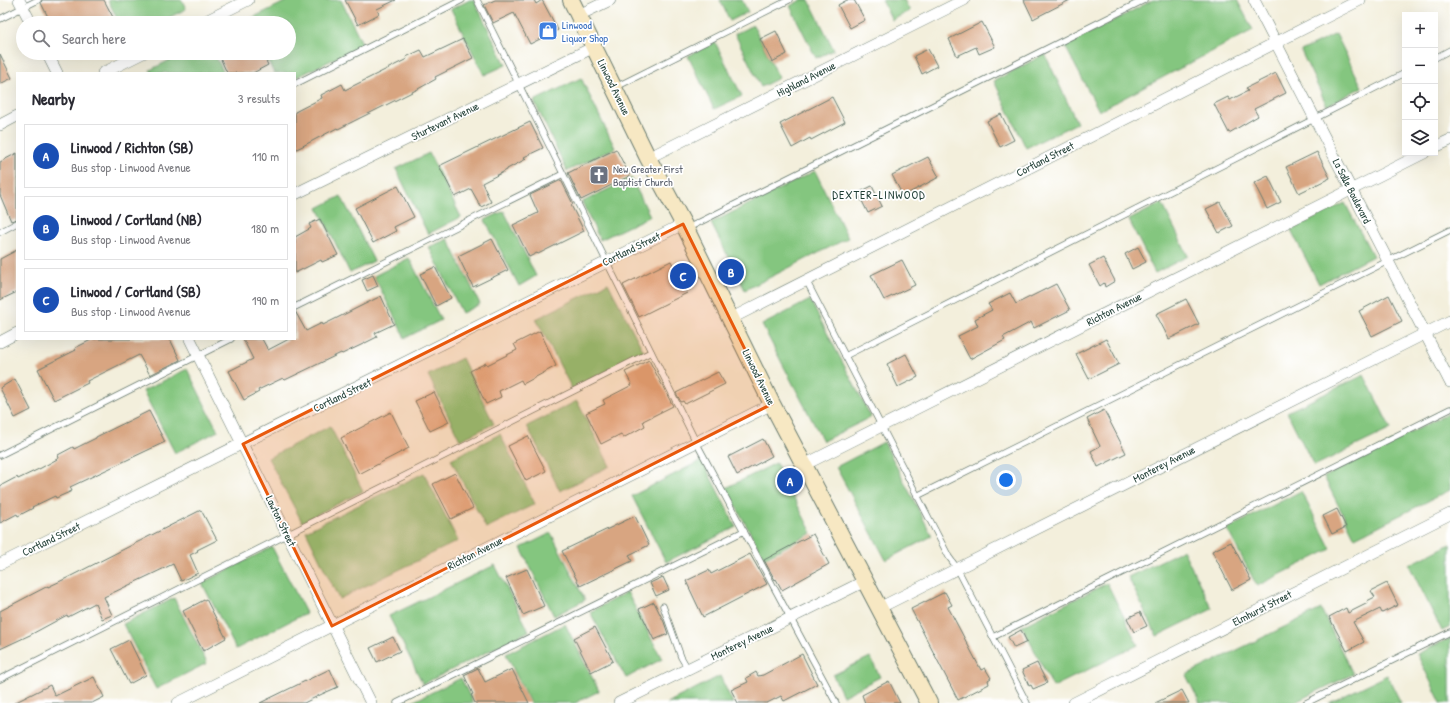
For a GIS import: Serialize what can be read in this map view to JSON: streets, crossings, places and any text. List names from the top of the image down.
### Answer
{
  "streets": {
    "street": [
      "Highland Avenue",
      "Linwood Avenue",
      "Sturtevant Avenue",
      "Cortland Street",
      "La Salle Boulevard",
      "Richton Avenue",
      "Monterey Avenue",
      "Lawton Street",
      "Elmhurst Street"
    ]
  },
  "crossings": [
    ["Highland Avenue", "Linwood Avenue"],
    ["Linwood Avenue", "Sturtevant Avenue"],
    ["Linwood Avenue", "Cortland Street"],
    ["Linwood Avenue", "Richton Avenue"],
    ["Linwood Avenue", "Monterey Avenue"],
    ["Cortland Street", "La Salle Boulevard"],
    ["Cortland Street", "Lawton Street"],
    ["La Salle Boulevard", "Richton Avenue"],
    ["La Salle Boulevard", "Monterey Avenue"],
    ["Richton Avenue", "Lawton Street"]
  ],
  "districts": ["DEXTER-LINWOOD"],
  "places": {
    "shop": ["Linwood Liquor Shop"],
    "church": ["New Greater First Baptist Church"]
  },
  "page": {
    "map_buttons": ["+", "−"],
    "search": "Search here",
    "heading": ["Nearby", "3 results"],
    "list": [
      {
        "mark": "A",
        "name": "Linwood / Richton (SB)",
        "note": "Bus stop · Linwood Avenue",
        "value": "110 m"
      },
      {
        "mark": "B",
        "name": "Linwood / Cortland (NB)",
        "note": "Bus stop · Linwood Avenue",
        "value": "180 m"
      },
      {
        "mark": "C",
        "name": "Linwood / Cortland (SB)",
        "note": "Bus stop · Linwood Avenue",
        "value": "190 m"
      }
    ],
    "pins": ["B", "C", "A"]
  }
}
